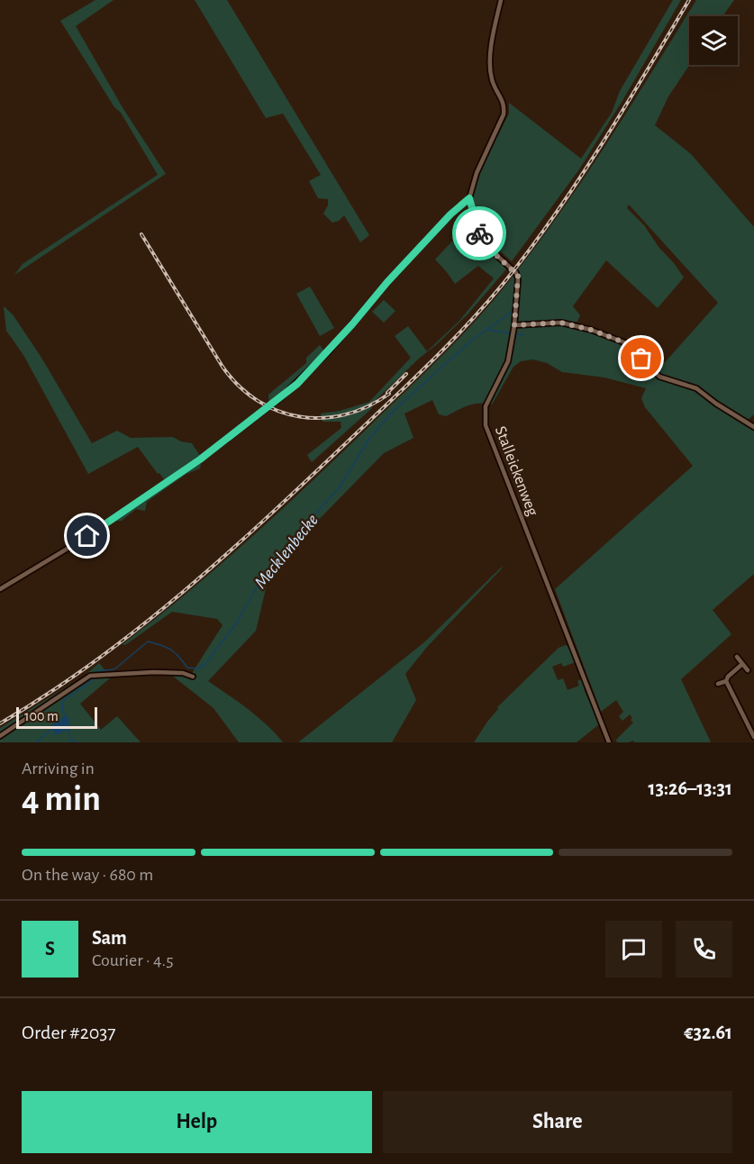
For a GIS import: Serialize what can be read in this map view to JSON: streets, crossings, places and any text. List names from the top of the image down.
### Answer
{
  "streets": {
    "street": ["Stalleickenweg"]
  },
  "water": ["Mecklenbecke"],
  "scale_bar": "100 m",
  "page": {
    "scale": "100 m",
    "heading": ["4 min", "Arriving in", "13:26–13:31"],
    "panel": [
      "Sam",
      "Courier · 4.5",
      "Order #2037",
      "€32.61"
    ],
    "bar": "On the way · 680 m",
    "round": "S",
    "buttons": ["Help", "Share"]
  }
}
